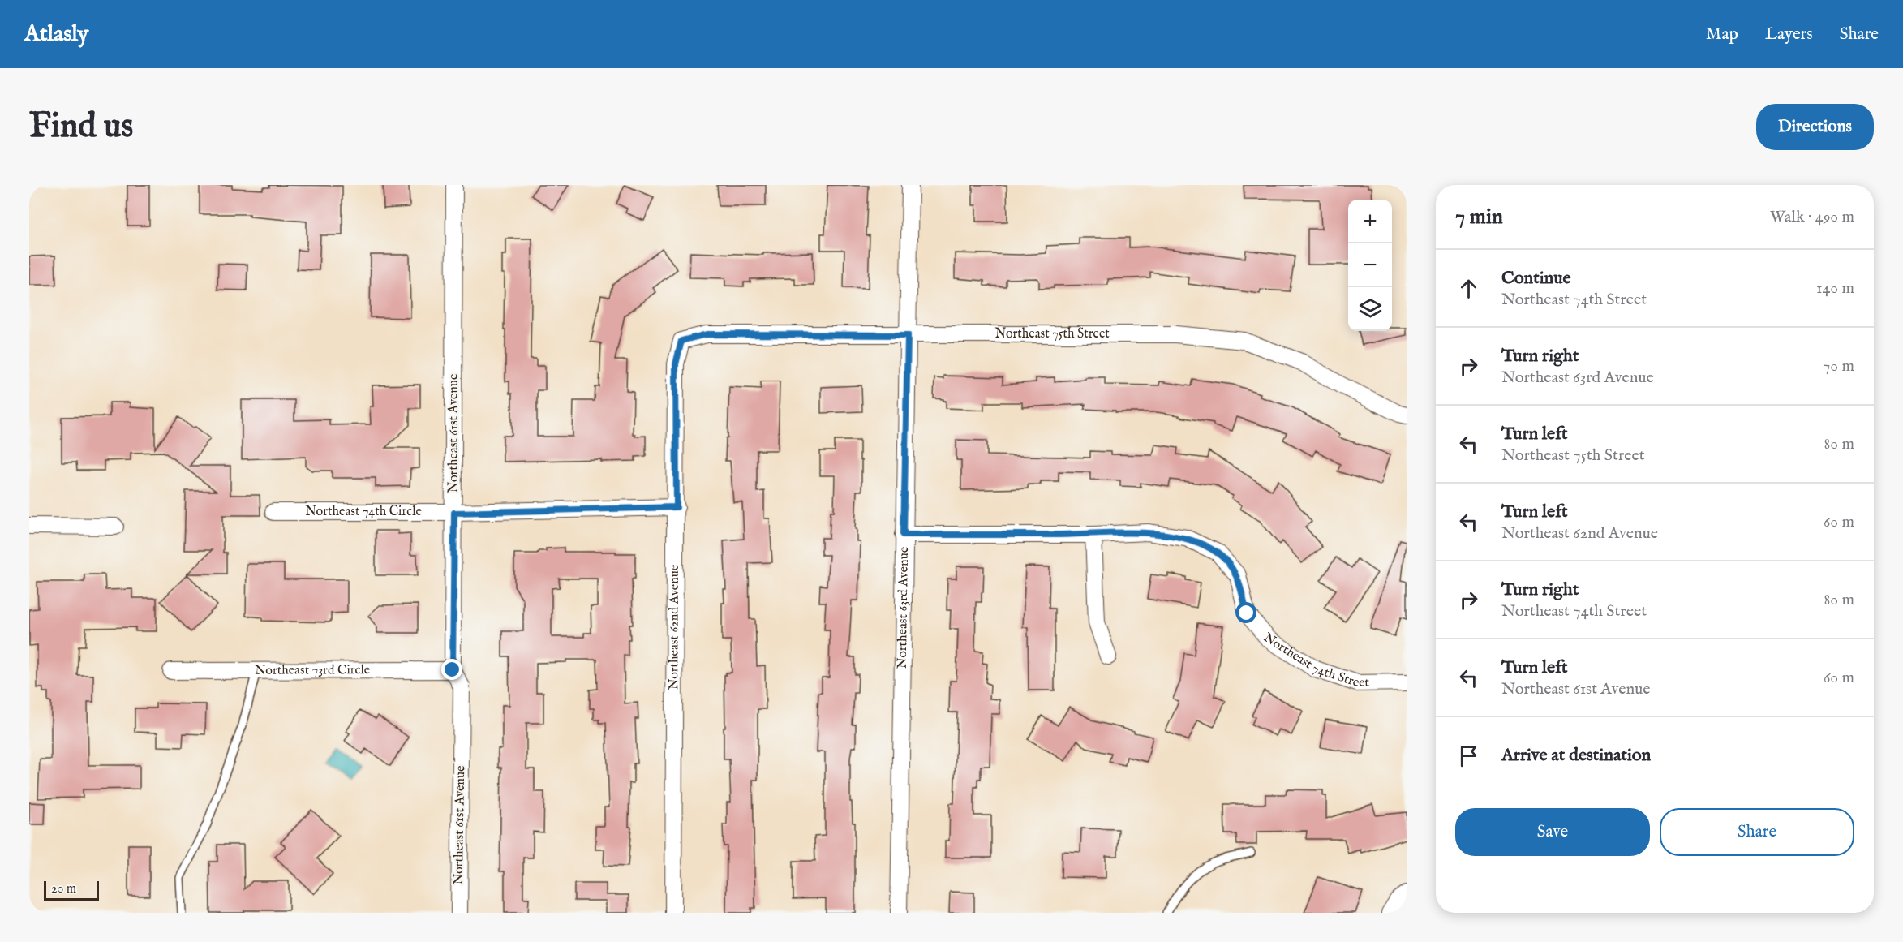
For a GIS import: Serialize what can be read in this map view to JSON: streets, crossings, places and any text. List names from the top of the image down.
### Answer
{
  "streets": {
    "street": [
      "Northeast 75th Street",
      "Northeast 61st Avenue",
      "Northeast 74th Circle",
      "Northeast 63rd Avenue",
      "Northeast 62nd Avenue",
      "Northeast 74th Street",
      "Northeast 73rd Circle"
    ]
  },
  "crossings": [
    ["Northeast 75th Street", "Northeast 63rd Avenue"],
    ["Northeast 75th Street", "Northeast 62nd Avenue"],
    ["Northeast 61st Avenue", "Northeast 74th Circle"],
    ["Northeast 61st Avenue", "Northeast 73rd Circle"],
    ["Northeast 63rd Avenue", "Northeast 74th Street"]
  ],
  "scale_bar": "20 m",
  "page": {
    "header": "Atlasly",
    "nav": ["Map", "Layers", "Share"],
    "buttons": [
      "Directions",
      ["Save", "Share"]
    ],
    "title": "Find us",
    "heading": ["7 min", "Walk · 490 m"],
    "map_buttons": ["+", "−"],
    "list": [
      ["Continue", "Northeast 74th Street", "140 m"],
      ["Turn right", "Northeast 63rd Avenue", "70 m"],
      ["Turn left", "Northeast 75th Street", "80 m"],
      ["Turn left", "Northeast 62nd Avenue", "60 m"],
      ["Turn right", "Northeast 74th Street", "80 m"],
      ["Turn left", "Northeast 61st Avenue", "60 m"],
      "Arrive at destination"
    ],
    "scale": "20 m"
  }
}
